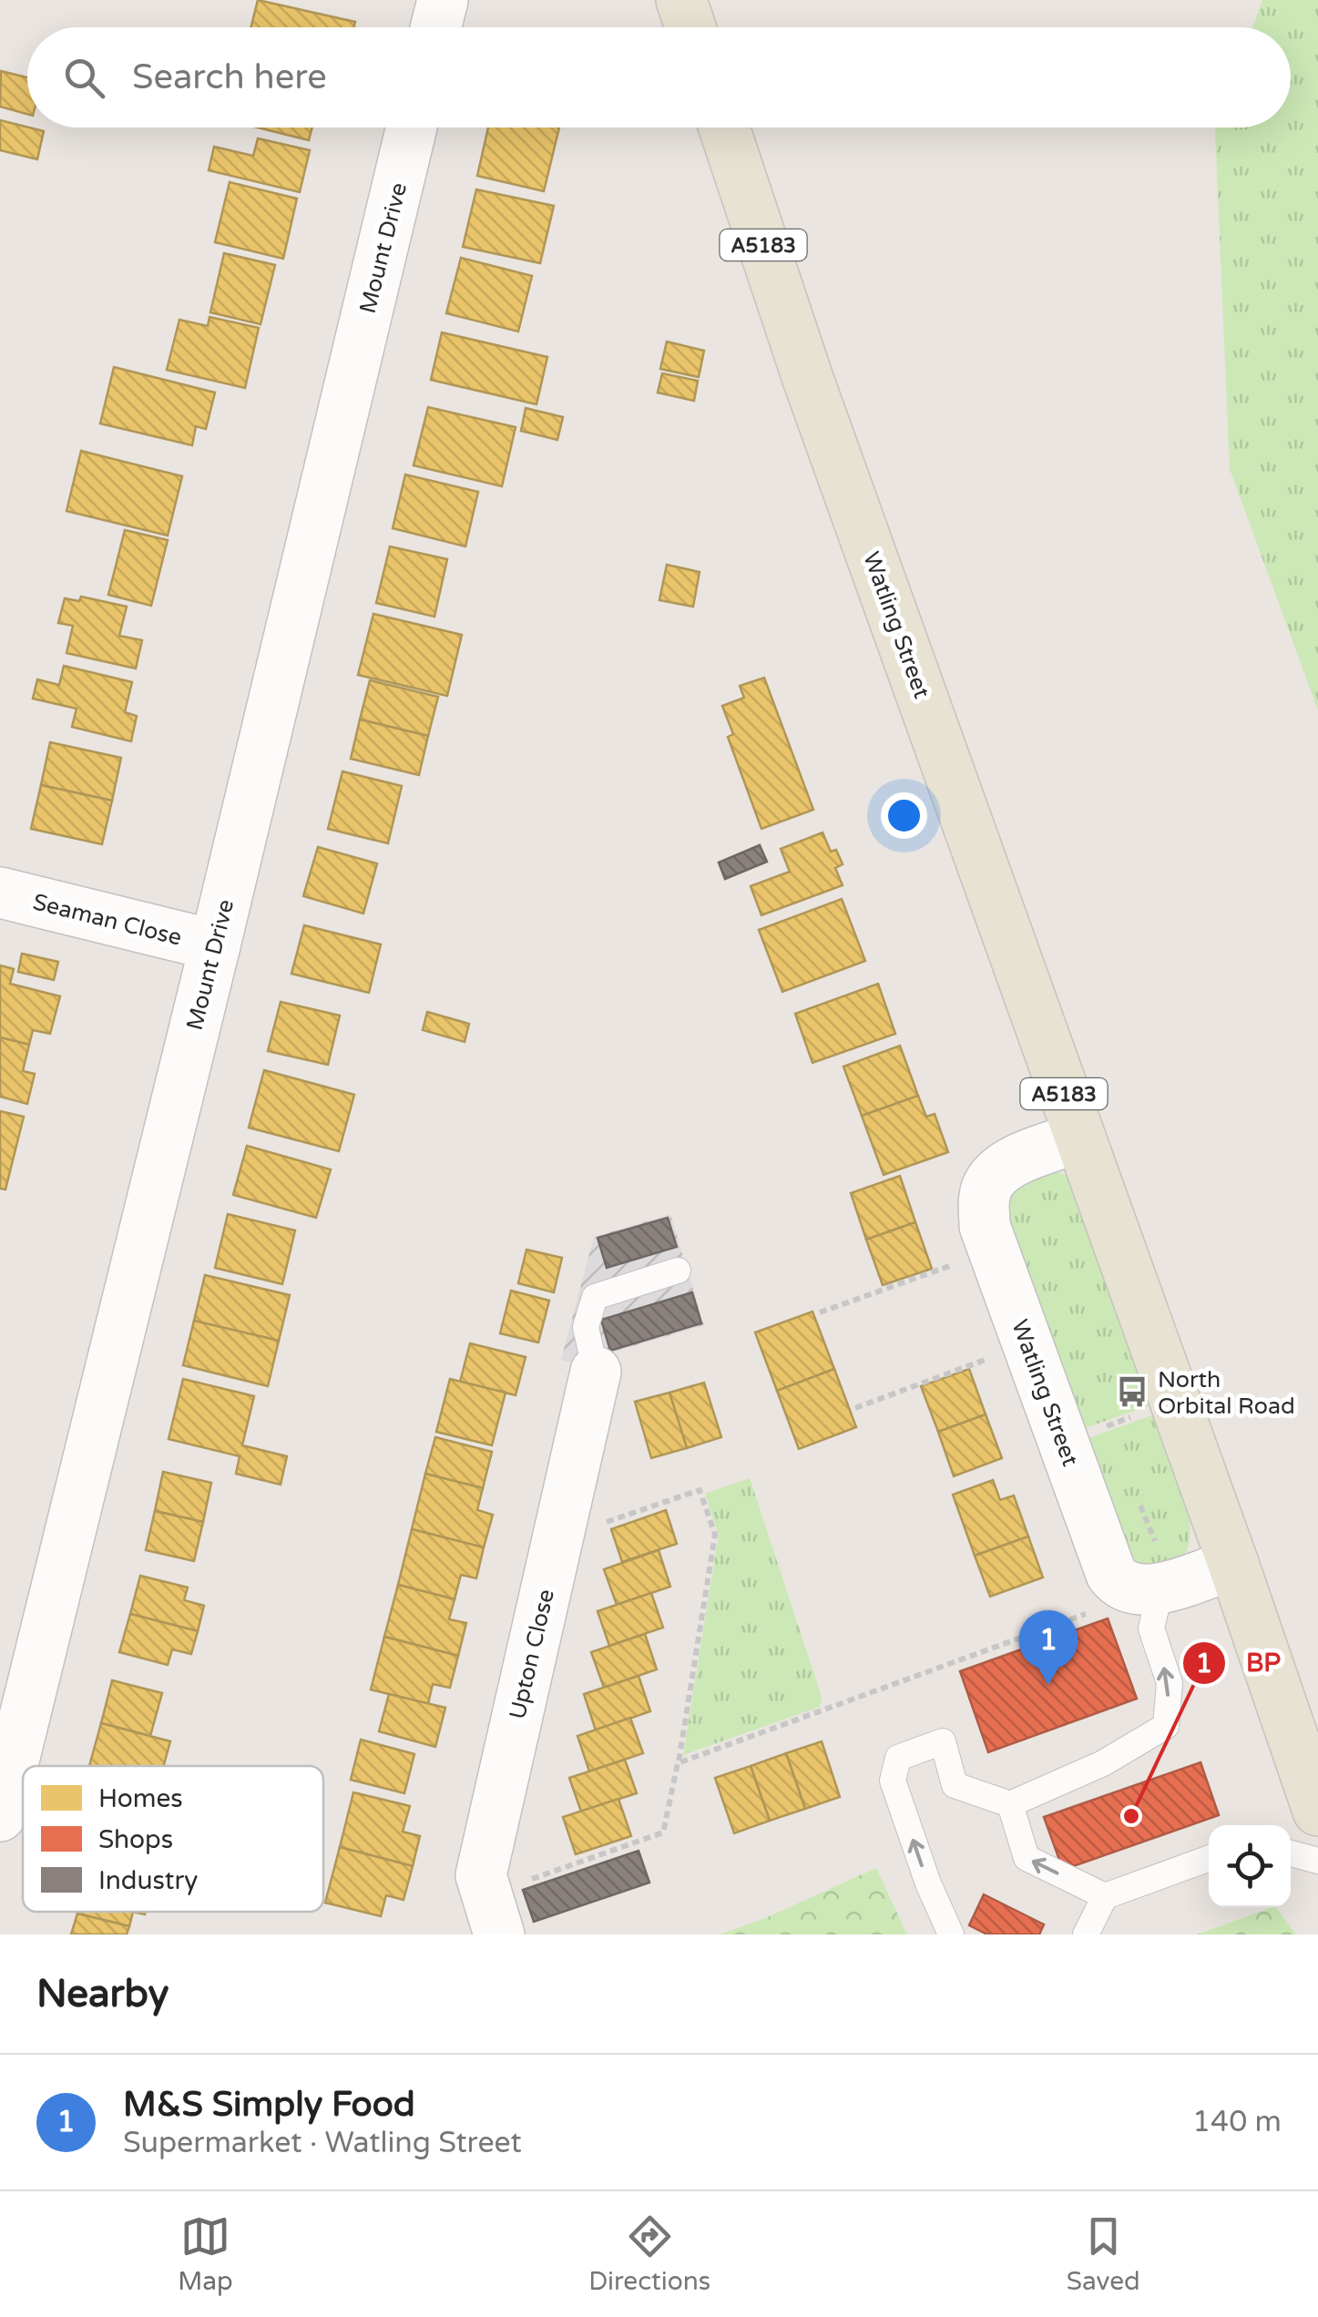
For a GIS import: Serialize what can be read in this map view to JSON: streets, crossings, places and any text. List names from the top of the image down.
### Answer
{
  "streets": {
    "main road": ["A5183", "Watling Street"],
    "street": ["Mount Drive", "Seaman Close", "Upton Close"]
  },
  "crossings": [
    ["Mount Drive", "Seaman Close"]
  ],
  "places": {
    "bus stop": ["North Orbital Road"],
    "other": ["BP"]
  },
  "legend": ["Homes", "Shops", "Industry"],
  "page": {
    "search": "Search here",
    "pins": "1",
    "heading": "Nearby",
    "list": [
      {
        "mark": "1",
        "name": "M&S Simply Food",
        "note": "Supermarket · Watling Street",
        "value": "140 m"
      }
    ],
    "nav": ["Map", "Directions", "Saved"]
  }
}
